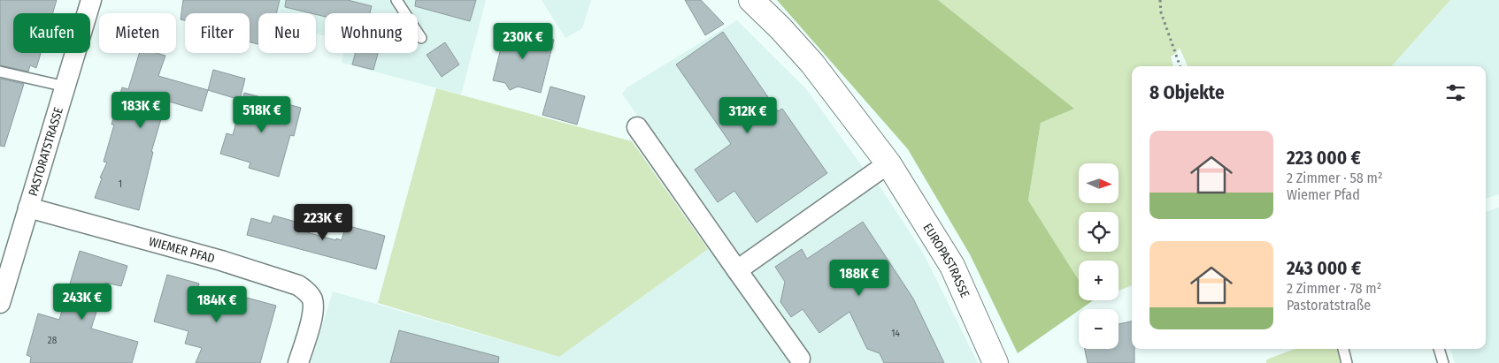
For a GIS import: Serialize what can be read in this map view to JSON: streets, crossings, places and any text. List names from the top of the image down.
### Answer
{
  "streets": {
    "street": ["PASTORATSTRASSE", "WIEMER PFAD", "EUROPASTRASSE"]
  },
  "crossings": [
    ["PASTORATSTRASSE", "WIEMER PFAD"]
  ],
  "house_numbers": ["1", "14", "28"],
  "north": "right",
  "page": {
    "chip": [
      "Kaufen",
      "Mieten",
      "Filter",
      "Neu",
      "Wohnung"
    ],
    "price": [
      "230K €",
      "183K €",
      "518K €",
      "312K €",
      "223K €",
      "188K €",
      "243K €",
      "184K €"
    ],
    "heading": "8 Objekte",
    "list": [
      {
        "name": "223 000 €",
        "note": "2 Zimmer · 58 m² · Wiemer Pfad"
      },
      {
        "name": "243 000 €",
        "note": "2 Zimmer · 78 m² · Pastoratstraße"
      }
    ],
    "map_buttons": ["+", "−"]
  }
}
